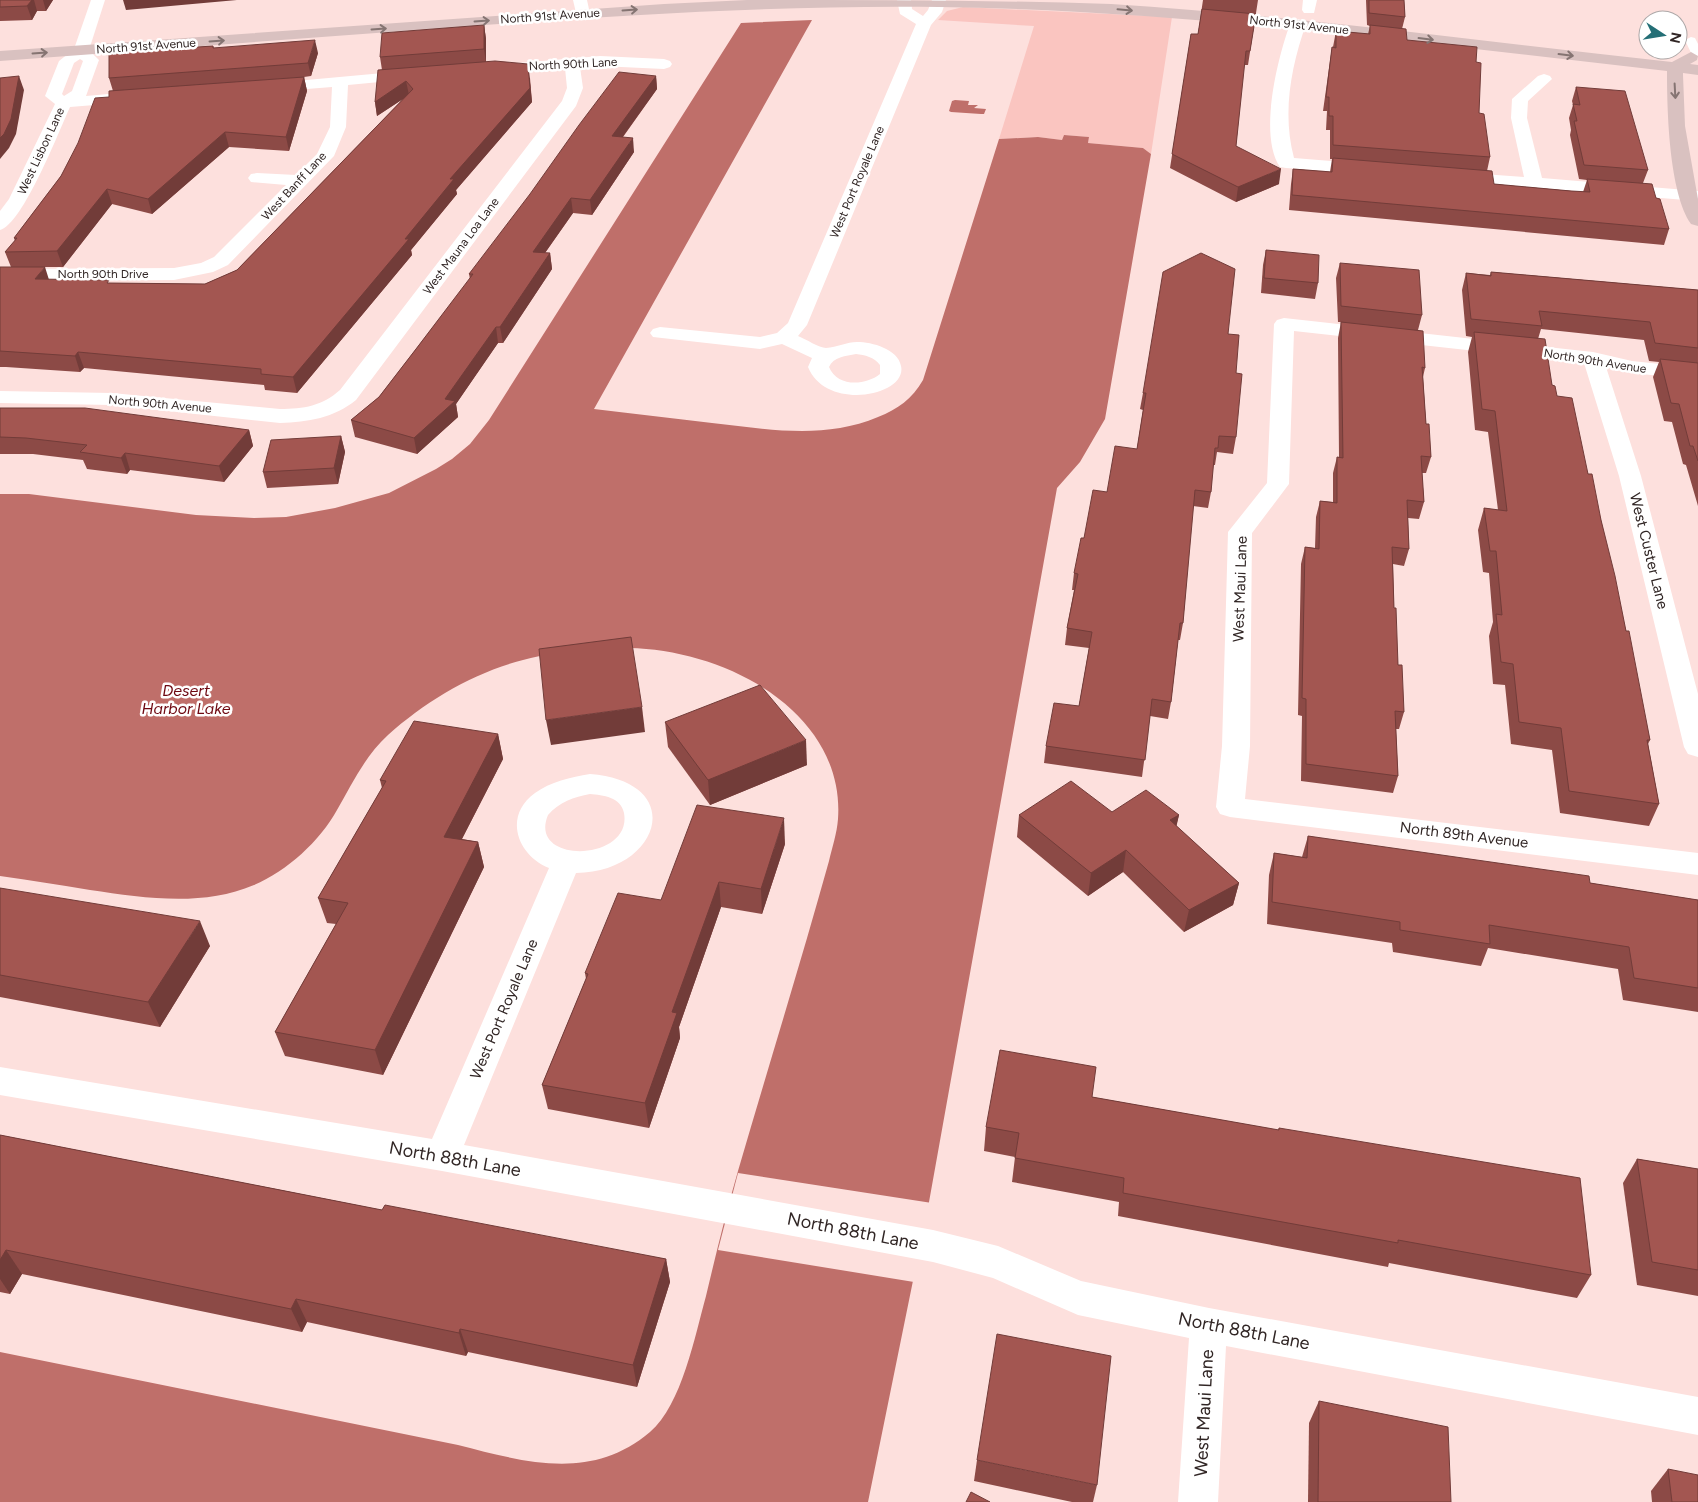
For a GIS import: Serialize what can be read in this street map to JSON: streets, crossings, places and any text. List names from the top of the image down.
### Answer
{
  "streets": {
    "main road": ["North 91st Avenue"],
    "street": [
      "North 90th Lane",
      "West Lisbon Lane",
      "West Port Royale Lane",
      "West Banff Lane",
      "West Mauna Loa Lane",
      "North 90th Drive",
      "North 90th Avenue",
      "West Custer Lane",
      "West Maui Lane",
      "North 89th Avenue",
      "North 88th Lane"
    ]
  },
  "crossings": [
    ["North 91st Avenue", "West Lisbon Lane"],
    ["North 91st Avenue", "West Port Royale Lane"],
    ["North 90th Lane", "West Mauna Loa Lane"],
    ["West Port Royale Lane", "North 88th Lane"],
    ["West Banff Lane", "North 90th Drive"],
    ["West Mauna Loa Lane", "North 90th Avenue"],
    ["North 90th Avenue", "West Custer Lane"],
    ["North 90th Avenue", "West Maui Lane"],
    ["West Maui Lane", "North 89th Avenue"],
    ["West Maui Lane", "North 88th Lane"]
  ],
  "one_way": ["North 91st Avenue"],
  "water": ["Desert Harbor Lake"],
  "north": "right"
}
